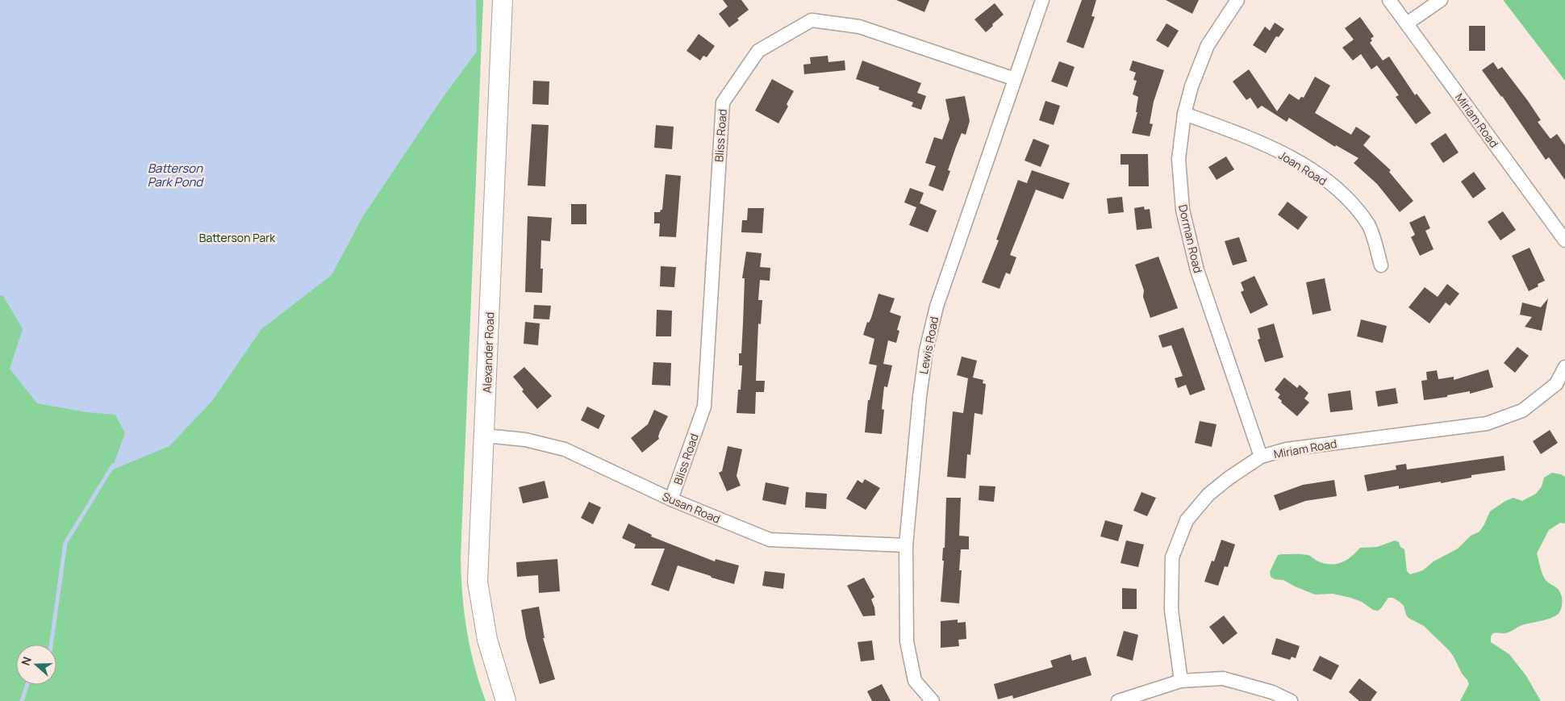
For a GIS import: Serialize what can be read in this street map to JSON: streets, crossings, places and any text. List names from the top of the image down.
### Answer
{
  "streets": {
    "street": [
      "Miriam Road",
      "Bliss Road",
      "Joan Road",
      "Dorman Road",
      "Lewis Road",
      "Alexander Road",
      "Susan Road"
    ]
  },
  "crossings": [
    ["Miriam Road", "Dorman Road"],
    ["Bliss Road", "Lewis Road"],
    ["Bliss Road", "Susan Road"],
    ["Joan Road", "Dorman Road"],
    ["Lewis Road", "Susan Road"],
    ["Alexander Road", "Susan Road"]
  ],
  "water": ["Batterson Park Pond"],
  "parks": ["Batterson Park"],
  "north": "left"
}
